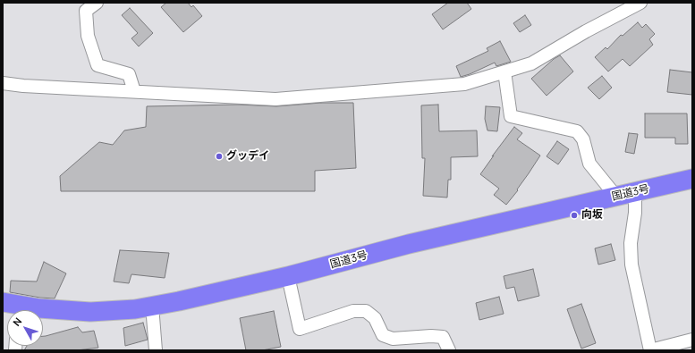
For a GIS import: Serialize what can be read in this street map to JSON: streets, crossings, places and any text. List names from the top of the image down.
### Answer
{
  "streets": {
    "highway": ["国道3号"]
  },
  "places": ["グッデイ", "向坂"],
  "north": "top left"
}
